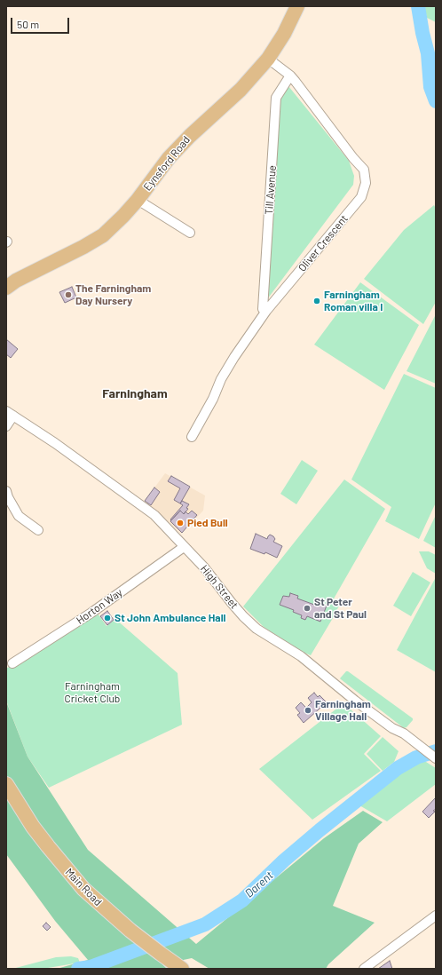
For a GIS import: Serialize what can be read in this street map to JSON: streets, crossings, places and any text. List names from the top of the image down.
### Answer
{
  "streets": {
    "main road": ["Eynsford Road", "Main Road"],
    "street": [
      "Till Avenue",
      "Oliver Crescent",
      "High Street",
      "Horton Way"
    ]
  },
  "crossings": [
    ["Eynsford Road", "Oliver Crescent"],
    ["Till Avenue", "Oliver Crescent"],
    ["High Street", "Horton Way"]
  ],
  "districts": ["Farningham"],
  "water": ["Darent"],
  "parks": ["Farningham Cricket Club"],
  "places": [
    "The Farningham Day Nursery",
    "Farningham Roman villa I",
    "Pied Bull",
    "St Peter and St Paul",
    "St John Ambulance Hall",
    "Farningham Village Hall"
  ],
  "scale_bar": "50 m"
}
